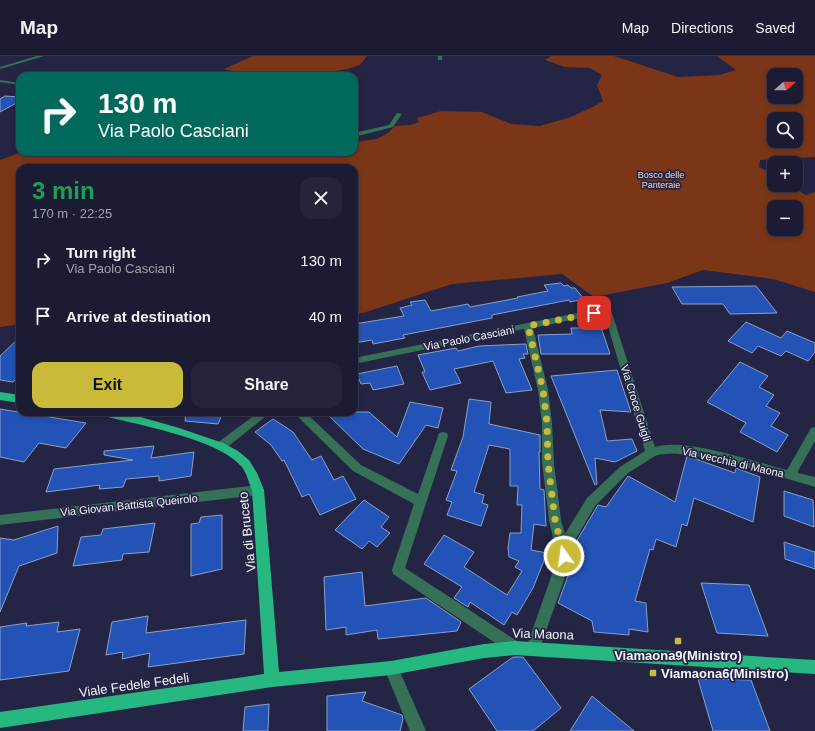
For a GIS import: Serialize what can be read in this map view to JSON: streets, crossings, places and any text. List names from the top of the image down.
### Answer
{
  "streets": {
    "main road": ["Via di Bruceto", "Via Maona", "Viale Fedele Fedeli"],
    "street": [
      "Via Paolo Casciani",
      "Via Croce Guigli",
      "Via vecchia di Maona",
      "Via Giovan Battista Queirolo"
    ]
  },
  "crossings": [
    ["Via Paolo Casciani", "Via Croce Guigli"],
    ["Via Croce Guigli", "Via vecchia di Maona"],
    ["Via Croce Guigli", "Via Maona"],
    ["Via Giovan Battista Queirolo", "Via di Bruceto"],
    ["Via di Bruceto", "Via Maona"],
    ["Via di Bruceto", "Viale Fedele Fedeli"],
    ["Via Maona", "Viale Fedele Fedeli"]
  ],
  "parks": ["Bosco delle Panteraie"],
  "places": {
    "transit": ["Viamaona9(Ministro)", "Viamaona6(Ministro)"]
  },
  "north": "right",
  "page": {
    "header": "Map",
    "nav": ["Map", "Directions", "Saved"],
    "map_buttons": ["+", "−"],
    "turn": ["130 m", "Via Paolo Casciani"],
    "heading": ["3 min", "170 m · 22:25"],
    "list": [
      {
        "name": "Turn right",
        "note": "Via Paolo Casciani",
        "value": "130 m"
      },
      {
        "name": "Arrive at destination",
        "value": "40 m"
      }
    ],
    "buttons": ["Exit", "Share"]
  }
}
